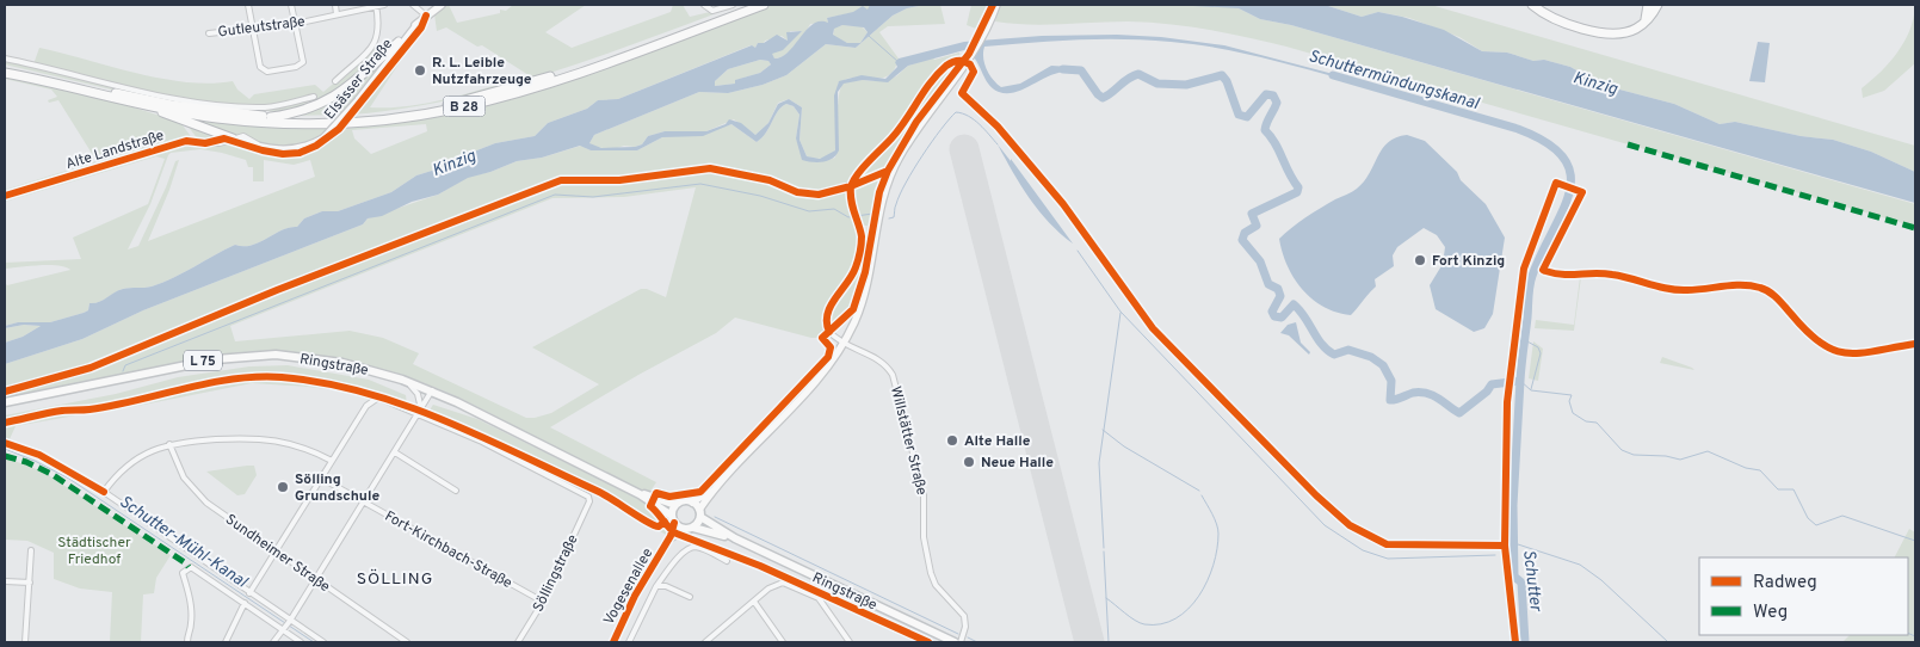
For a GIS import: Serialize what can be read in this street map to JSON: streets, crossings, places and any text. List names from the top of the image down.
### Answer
{
  "streets": {
    "highway": ["B 28"],
    "main road": ["L 75", "Ringstraße"],
    "street": [
      "Gutleutstraße",
      "Elsässer Straße",
      "Alte Landstraße",
      "Willstätter Straße",
      "Fort-Kirchbach-Straße",
      "Sundheimer Straße",
      "Söllingstraße",
      "Vogesenallee"
    ]
  },
  "crossings": [
    ["Elsässer Straße", "Alte Landstraße"],
    ["Ringstraße", "Vogesenallee"],
    ["Fort-Kirchbach-Straße", "Söllingstraße"]
  ],
  "districts": ["SÖLLING"],
  "water": [
    "Schuttermündungskanal",
    "Kinzig",
    "Schutter-Mühl-Kanal",
    "Schutter"
  ],
  "parks": ["Städtischer Friedhof"],
  "places": [
    "R. L. Leible Nutzfahrzeuge",
    "Fort Kinzig",
    "Alte Halle",
    "Neue Halle",
    "Sölling Grundschule"
  ],
  "legend": ["Radweg", "Weg"]
}
